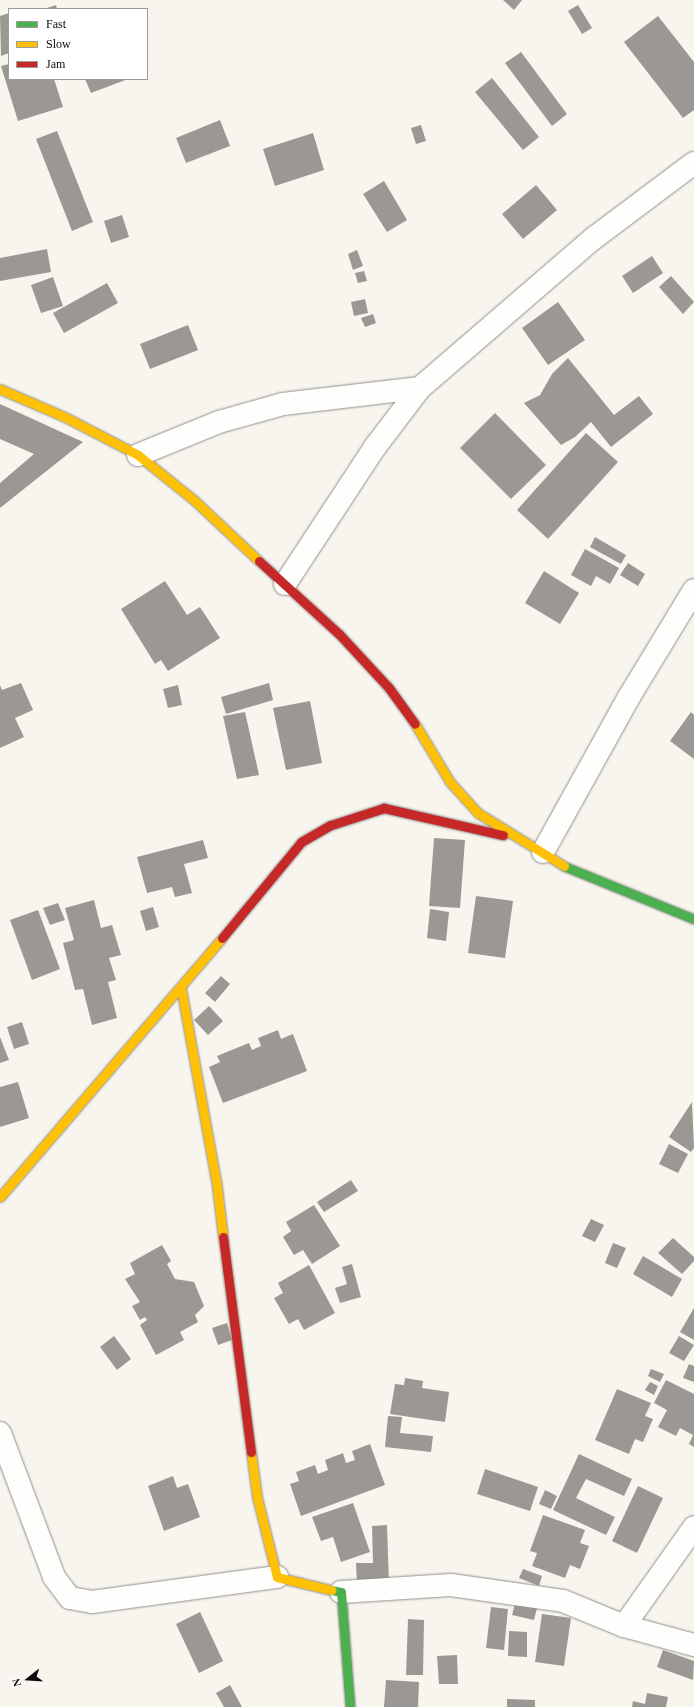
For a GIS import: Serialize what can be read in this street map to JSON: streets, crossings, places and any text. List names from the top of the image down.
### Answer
{
  "legend": ["Fast", "Slow", "Jam"],
  "north": "left"
}
